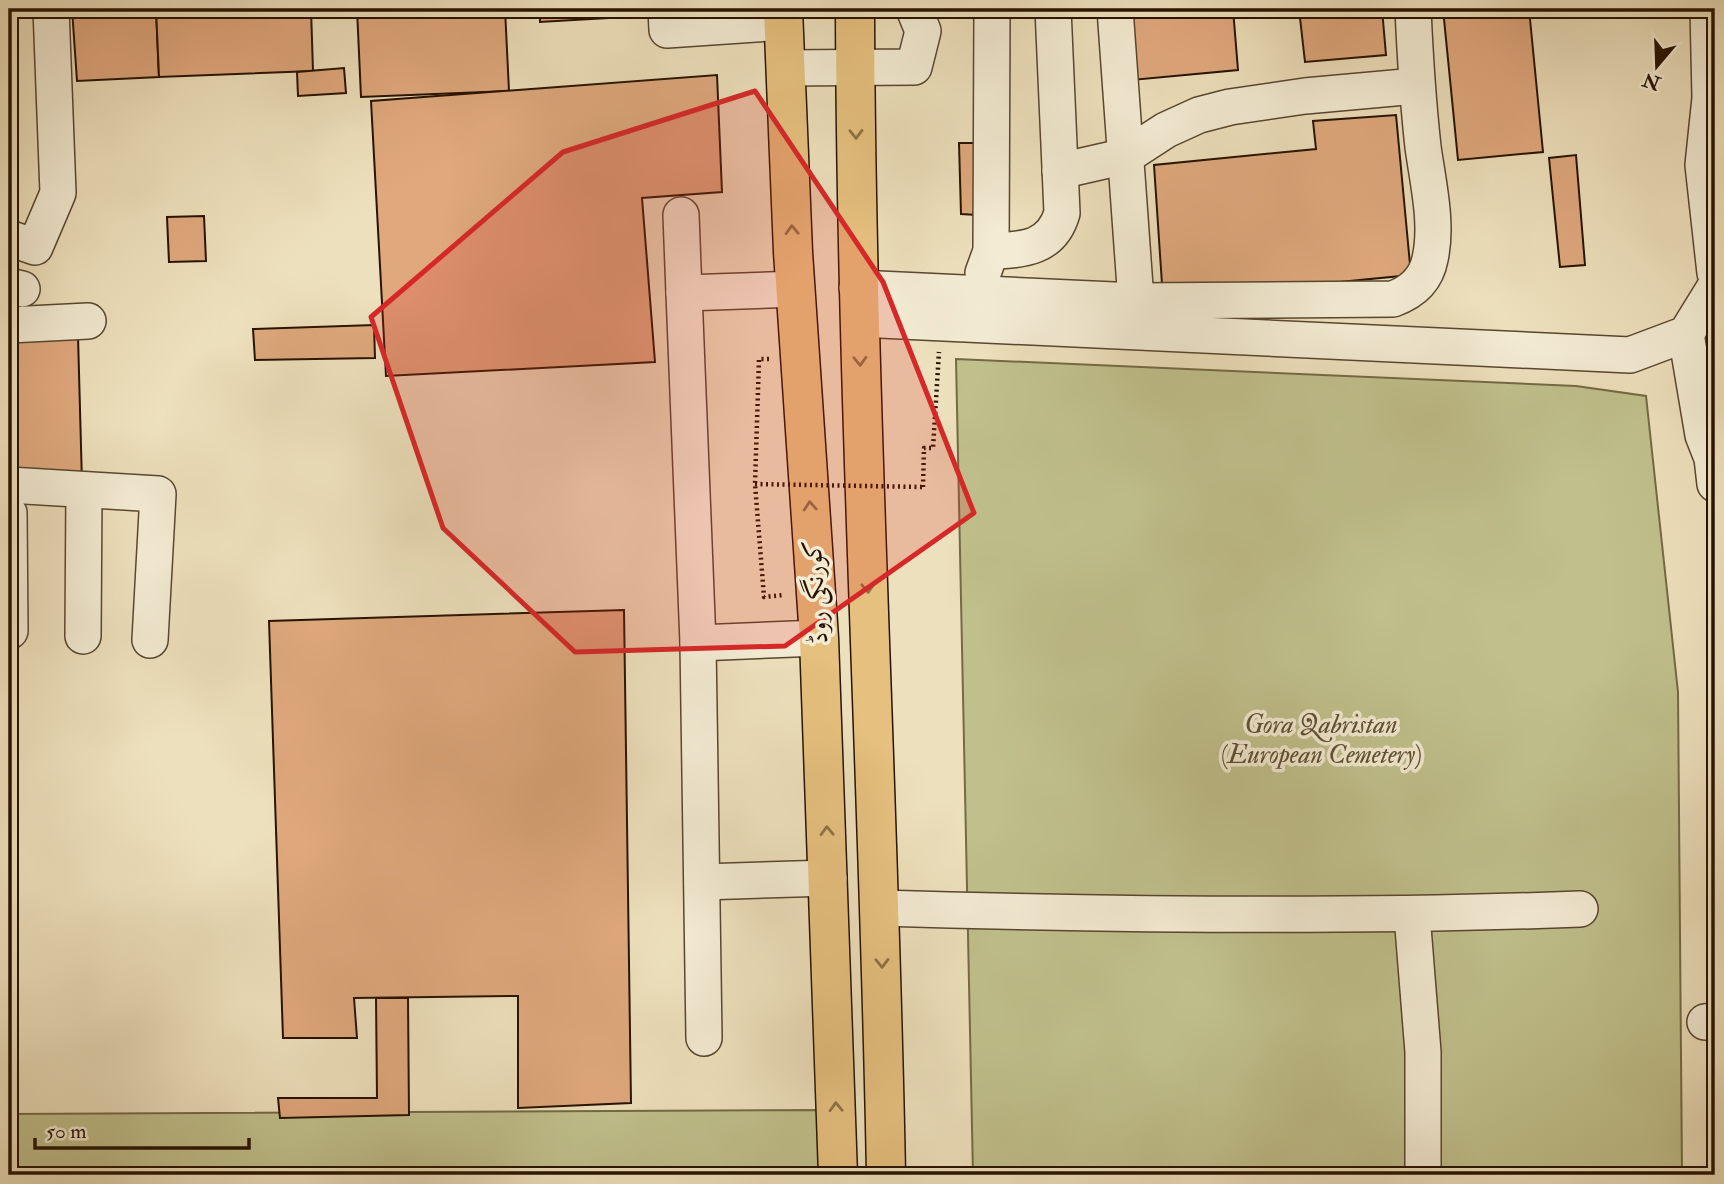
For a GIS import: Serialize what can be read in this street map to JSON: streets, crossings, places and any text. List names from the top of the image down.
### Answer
{
  "streets": {
    "main road": ["کورنگی روڈ"]
  },
  "parks": ["Gora Qabristan (European Cemetery)"],
  "scale_bar": "50 m",
  "north": "bottom"
}
